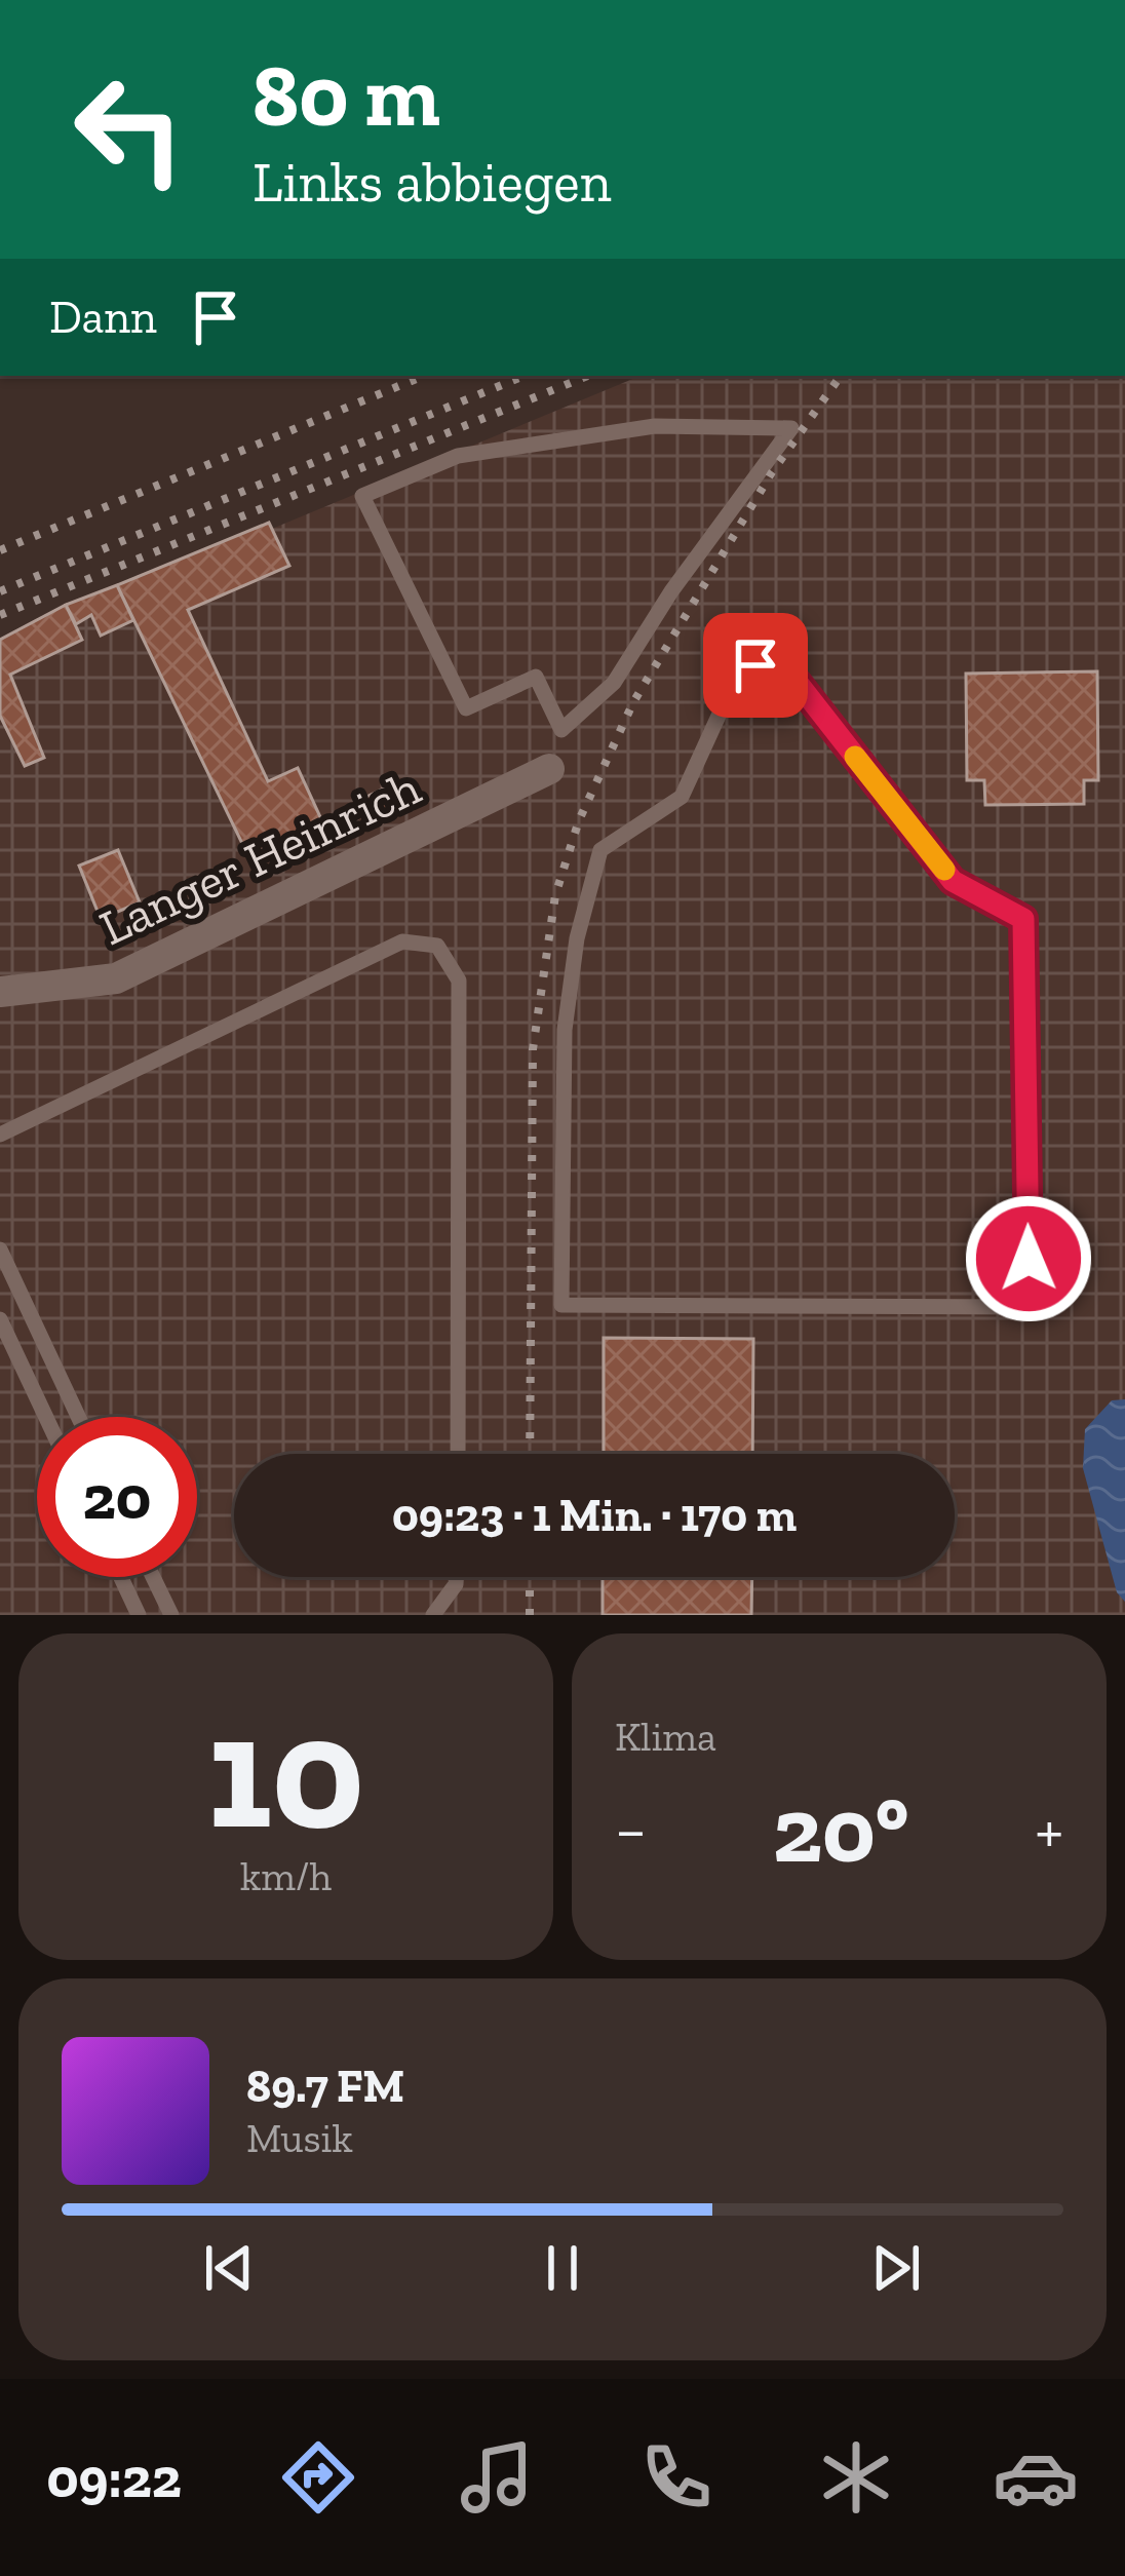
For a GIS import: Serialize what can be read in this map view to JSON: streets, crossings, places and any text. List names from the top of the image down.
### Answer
{
  "streets": {
    "street": ["Langer Heinrich"]
  },
  "page": {
    "turn": ["80 m", "Links abbiegen"],
    "then": "Dann",
    "limit": "20",
    "trip": "09:23 · 1 Min. · 170 m",
    "tile": [
      ["10", "km/h"],
      "Klima"
    ],
    "heat": ["−", "20°", "+"],
    "song": ["89.7 FM", "Musik"],
    "tabs": "09:22"
  }
}
